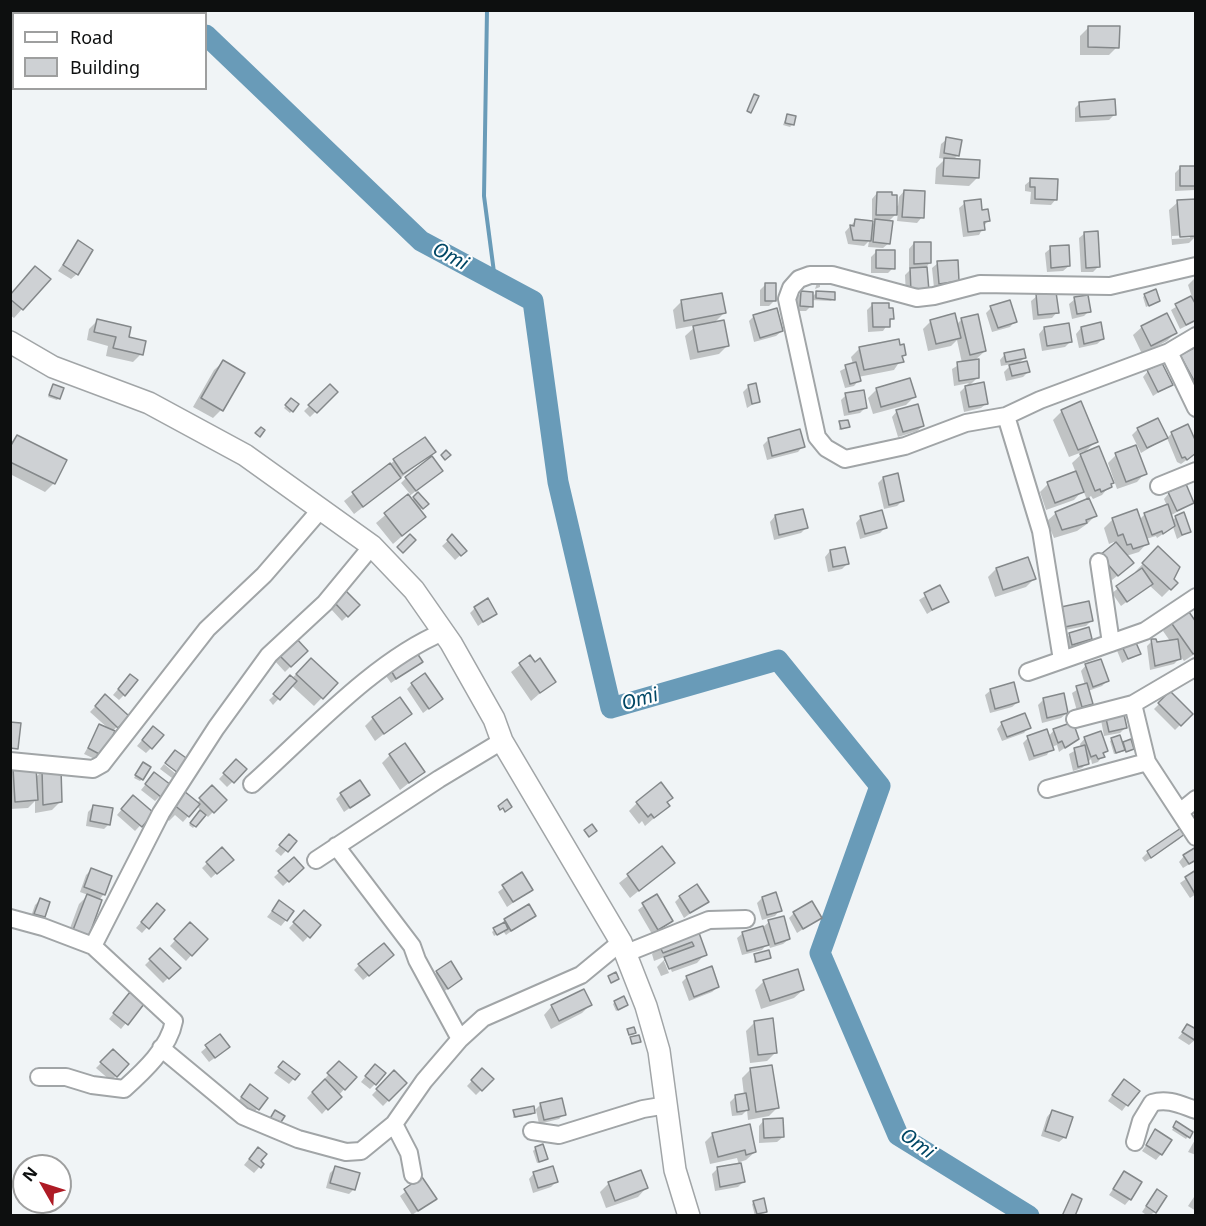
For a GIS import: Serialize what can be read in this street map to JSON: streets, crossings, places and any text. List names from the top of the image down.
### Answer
{
  "water": ["Omi"],
  "legend": ["Road", "Building"],
  "north": "top left"
}
